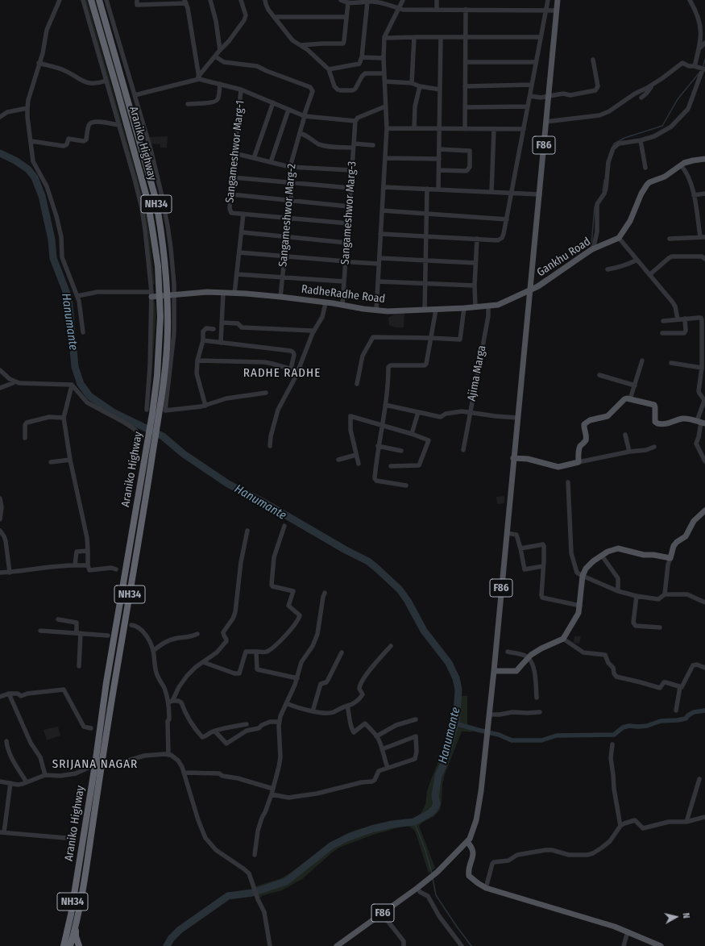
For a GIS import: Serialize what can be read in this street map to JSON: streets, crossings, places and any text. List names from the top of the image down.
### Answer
{
  "streets": {
    "highway": ["Araniko Highway", "NH34"],
    "main road": ["F86", "Gankhu Road", "RadheRadhe Road"],
    "street": [
      "Sangameshwor Marg-1",
      "Sangameshwor Marg-3",
      "Sangameshwor Marg-2",
      "Ajima Marga"
    ]
  },
  "crossings": [
    ["Araniko Highway", "RadheRadhe Road"],
    ["F86", "Gankhu Road"],
    ["F86", "RadheRadhe Road"],
    ["F86", "Ajima Marga"],
    ["Sangameshwor Marg-1", "RadheRadhe Road"],
    ["Sangameshwor Marg-3", "RadheRadhe Road"],
    ["Sangameshwor Marg-2", "RadheRadhe Road"],
    ["Gankhu Road", "RadheRadhe Road"],
    ["RadheRadhe Road", "Ajima Marga"]
  ],
  "districts": ["RADHE RADHE", "SRIJANA NAGAR"],
  "water": ["Hanumante"],
  "north": "right"
}
